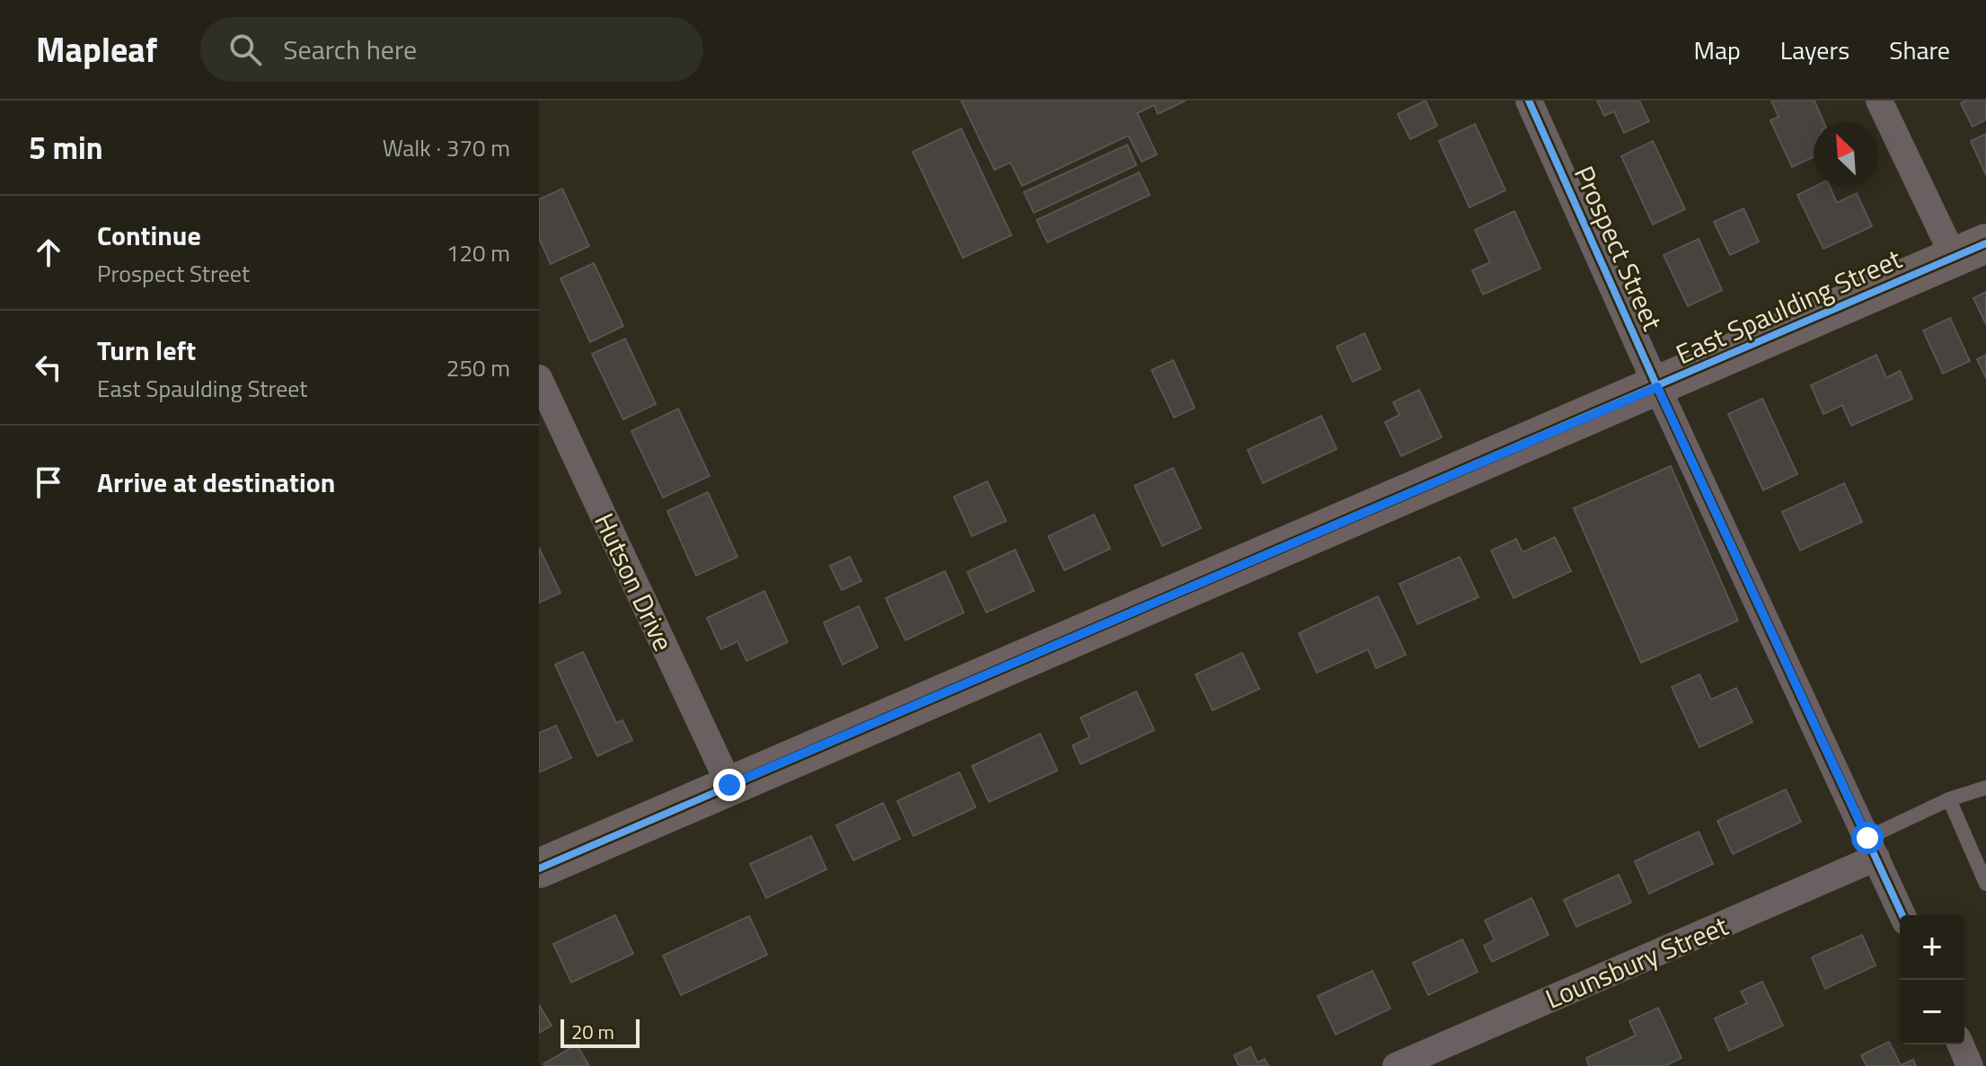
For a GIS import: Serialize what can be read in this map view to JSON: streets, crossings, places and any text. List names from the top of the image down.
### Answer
{
  "streets": {
    "street": [
      "Prospect Street",
      "East Spaulding Street",
      "Hutson Drive",
      "Lounsbury Street"
    ]
  },
  "crossings": [
    ["Prospect Street", "East Spaulding Street"],
    ["Prospect Street", "Lounsbury Street"],
    ["East Spaulding Street", "Hutson Drive"]
  ],
  "scale_bar": "20 m",
  "north": "top left",
  "page": {
    "header": "Mapleaf",
    "search": "Search here",
    "nav": ["Map", "Layers", "Share"],
    "heading": ["5 min", "Walk · 370 m"],
    "list": [
      ["Continue", "Prospect Street", "120 m"],
      ["Turn left", "East Spaulding Street", "250 m"],
      "Arrive at destination"
    ],
    "map_buttons": ["+", "−"],
    "scale": "20 m"
  }
}
